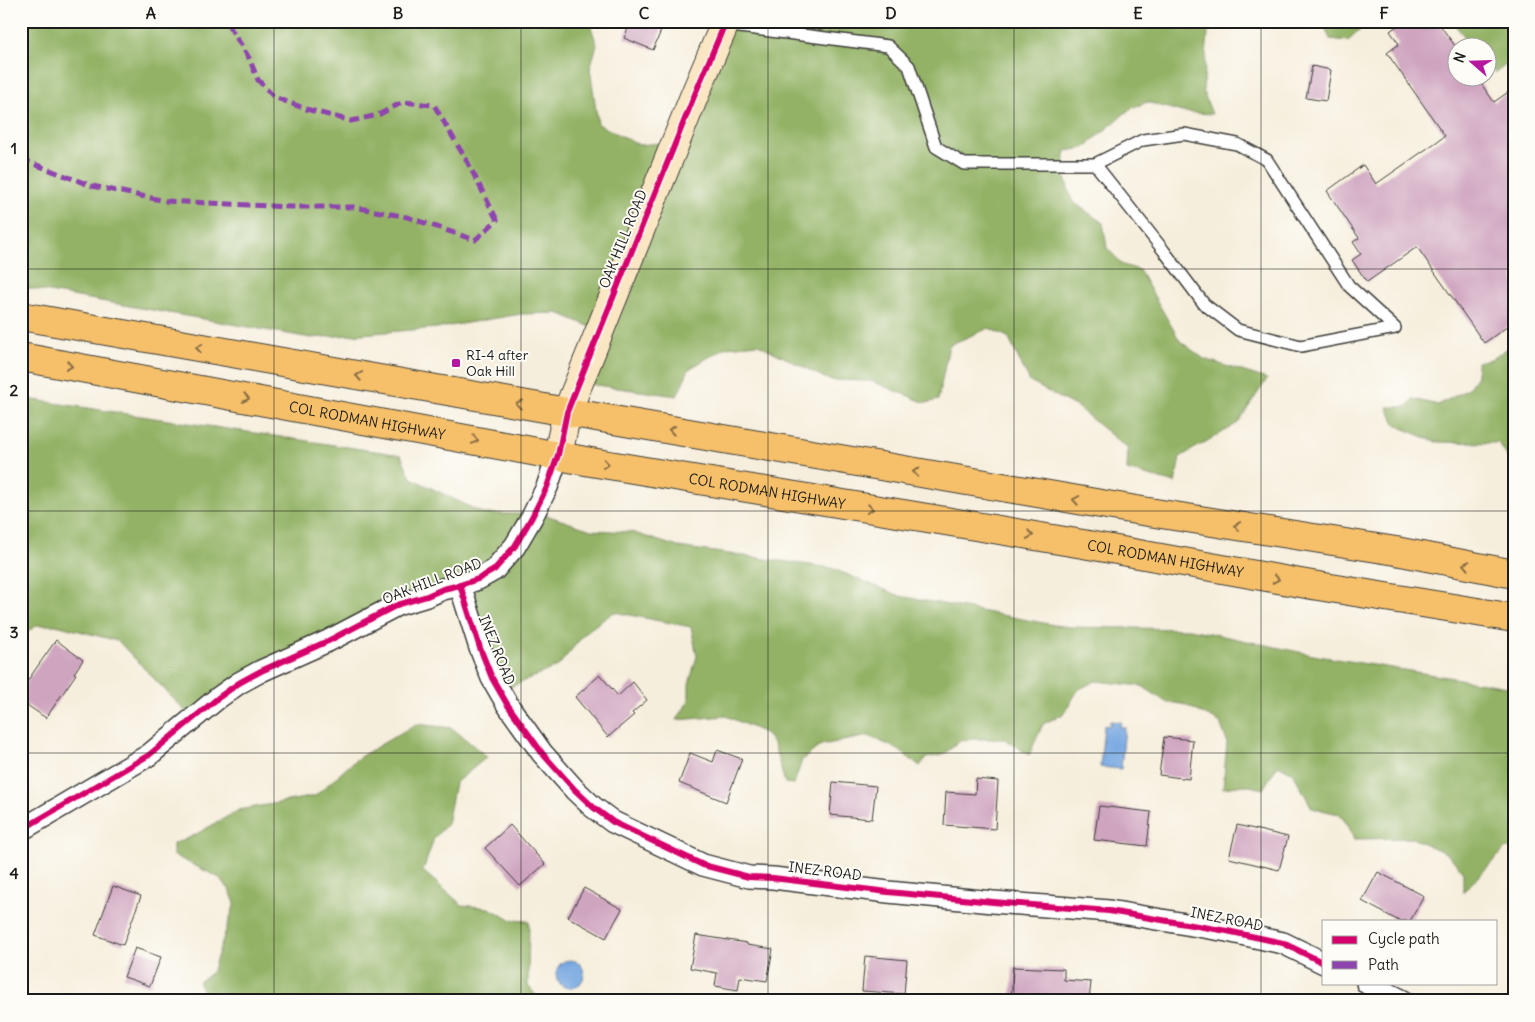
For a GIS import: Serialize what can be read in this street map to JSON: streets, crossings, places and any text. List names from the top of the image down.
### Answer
{
  "streets": {
    "highway": ["COL RODMAN HIGHWAY"],
    "street": ["OAK HILL ROAD", "INEZ ROAD"]
  },
  "crossings": [
    ["OAK HILL ROAD", "COL RODMAN HIGHWAY"],
    ["OAK HILL ROAD", "INEZ ROAD"]
  ],
  "places": {
    "transit": ["RI-4 after Oak Hill"]
  },
  "legend": ["Cycle path", "Path"],
  "north": "left",
  "grid": {
    "columns": [
      "A",
      "B",
      "C",
      "D",
      "E",
      "F"
    ],
    "rows": [
      "1",
      "2",
      "3",
      "4"
    ]
  }
}
